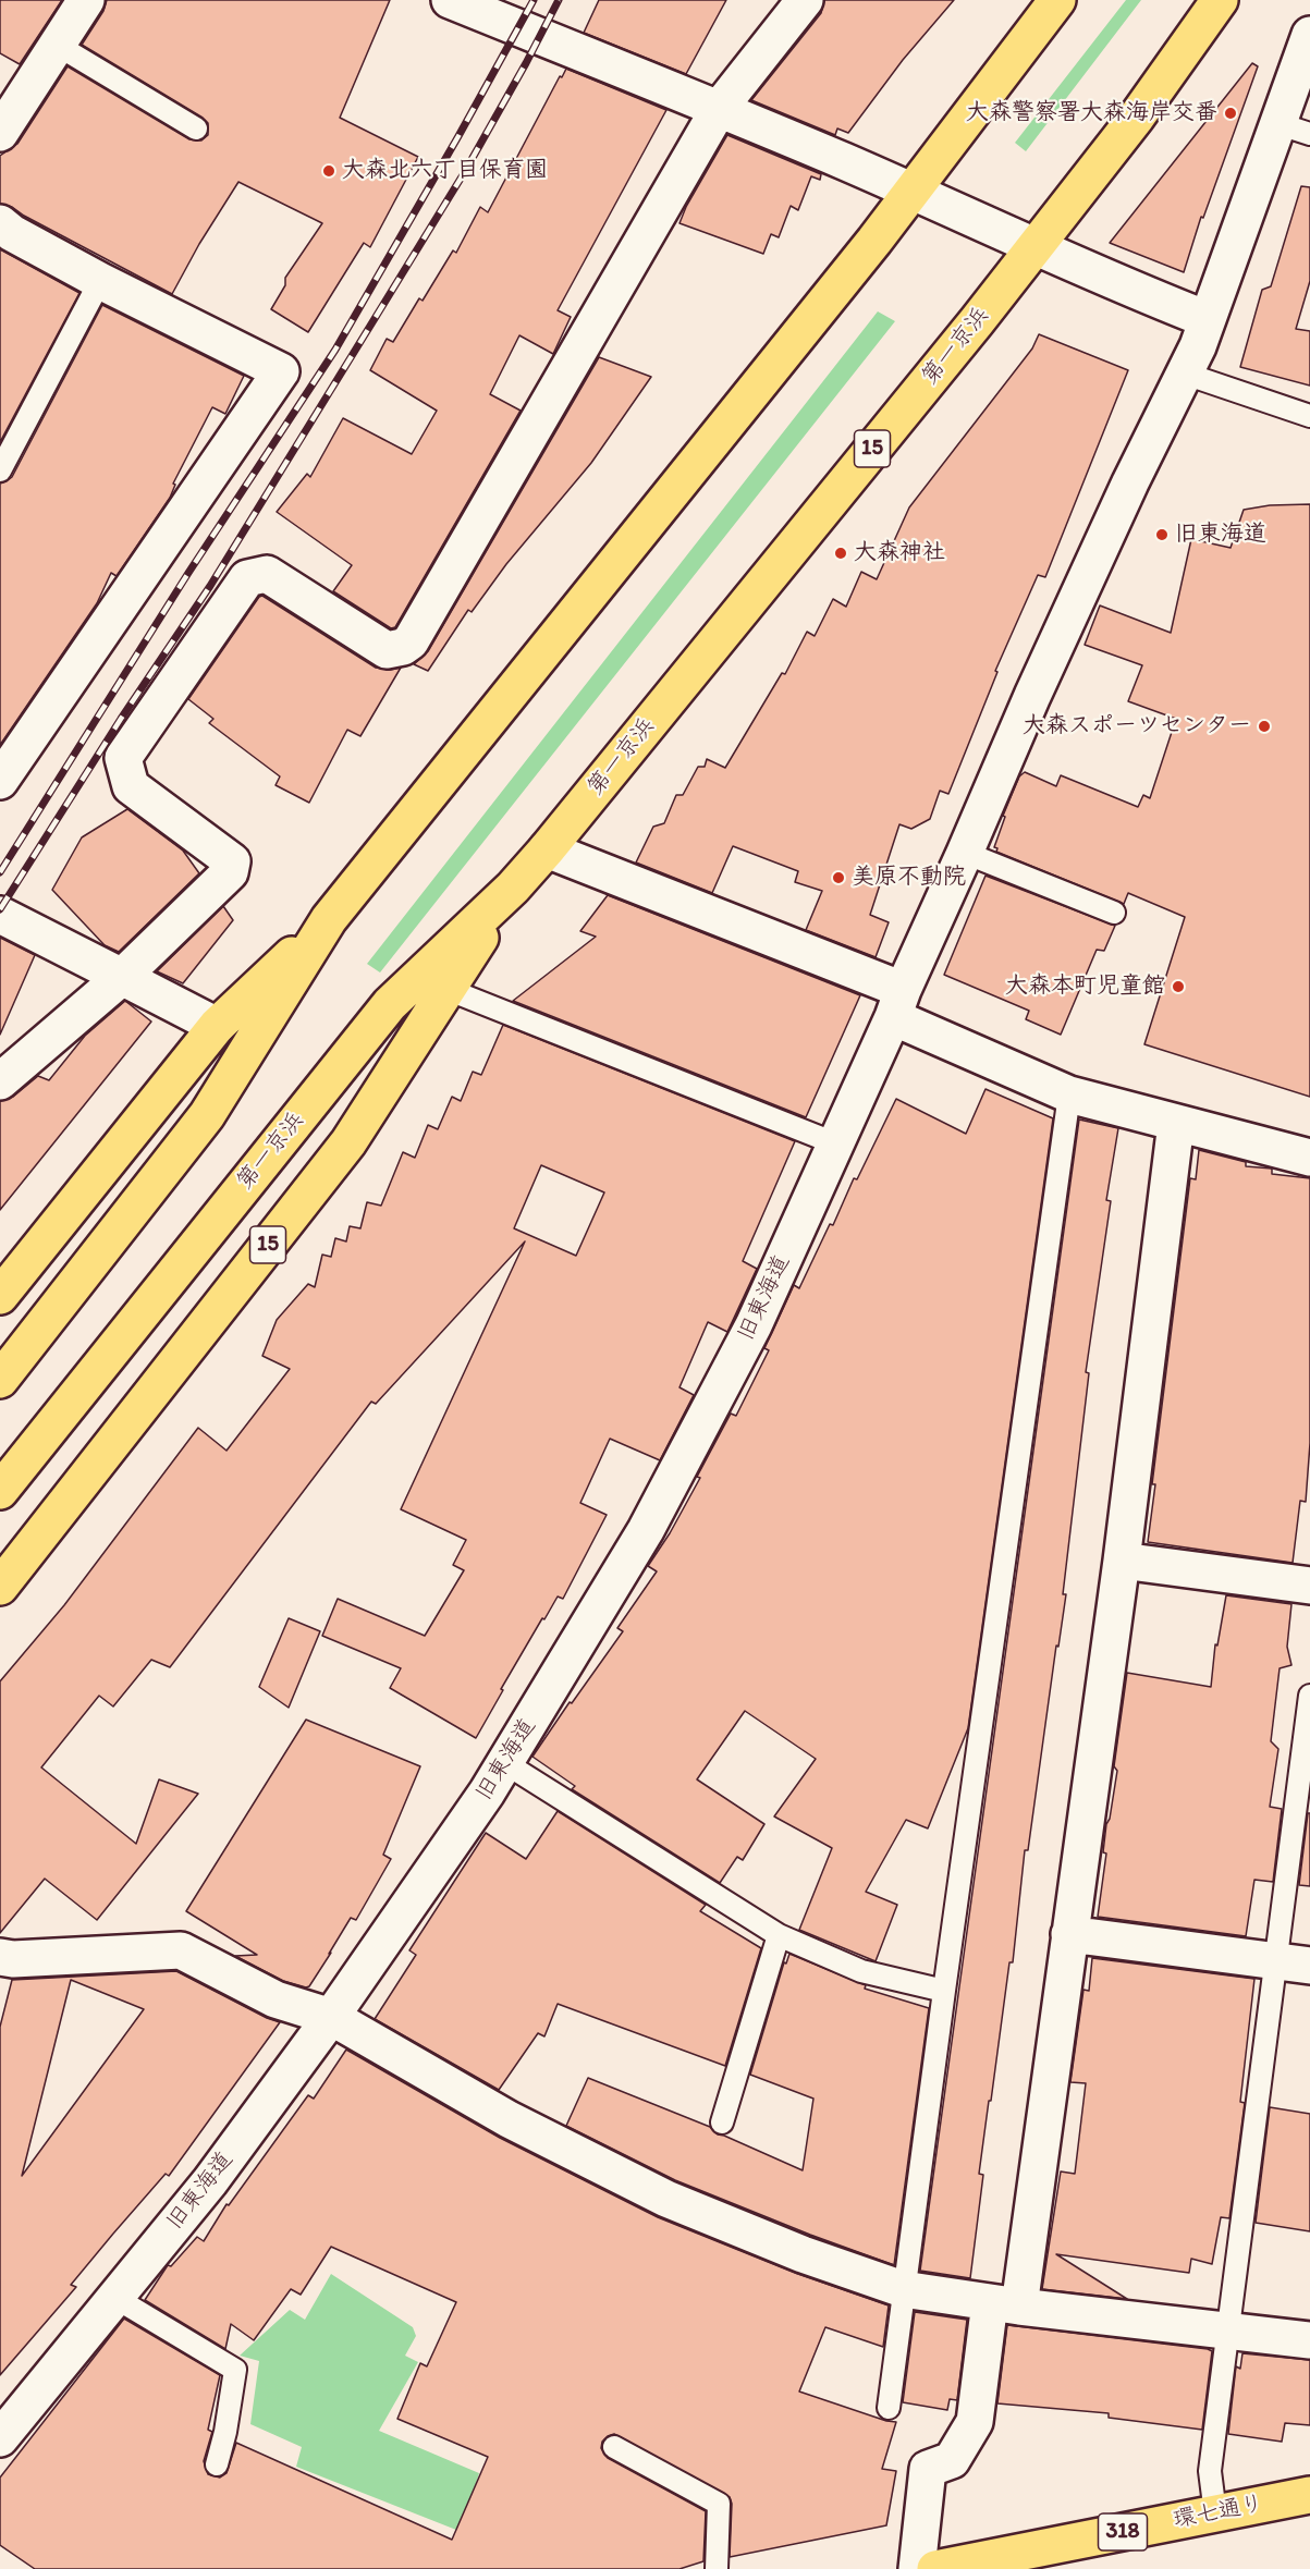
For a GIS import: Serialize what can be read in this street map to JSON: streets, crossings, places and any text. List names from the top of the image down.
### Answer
{
  "streets": {
    "main road": [
      "第一京浜",
      "15",
      "環七通り",
      "318"
    ],
    "street": ["旧東海道"]
  },
  "crossings": [
    ["第一京浜", "15"]
  ],
  "places": [
    "大森警察署大森海岸交番",
    "大森北六丁目保育園",
    "旧東海道",
    "大森神社",
    "大森スポーツセンター",
    "美原不動院",
    "大森本町児童館"
  ]
}
